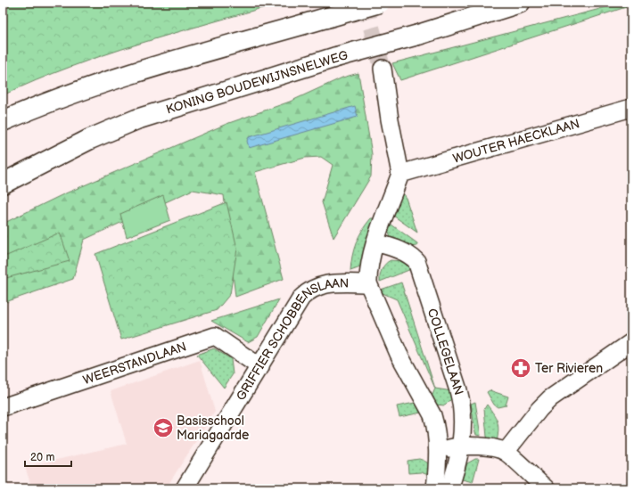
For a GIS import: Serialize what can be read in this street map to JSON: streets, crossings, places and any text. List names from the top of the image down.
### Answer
{
  "streets": {
    "highway": ["KONING BOUDEWIJNSNELWEG"],
    "street": [
      "WOUTER HAECKLAAN",
      "GRIFFIER SCHOBBENSLAAN",
      "COLLEGELAAN",
      "WEERSTANDLAAN"
    ]
  },
  "crossings": [
    ["GRIFFIER SCHOBBENSLAAN", "WEERSTANDLAAN"]
  ],
  "places": {
    "pharmacy": ["Ter Rivieren"],
    "school or university": ["Basisschool Mariagaarde"]
  },
  "scale_bar": "20 m"
}
